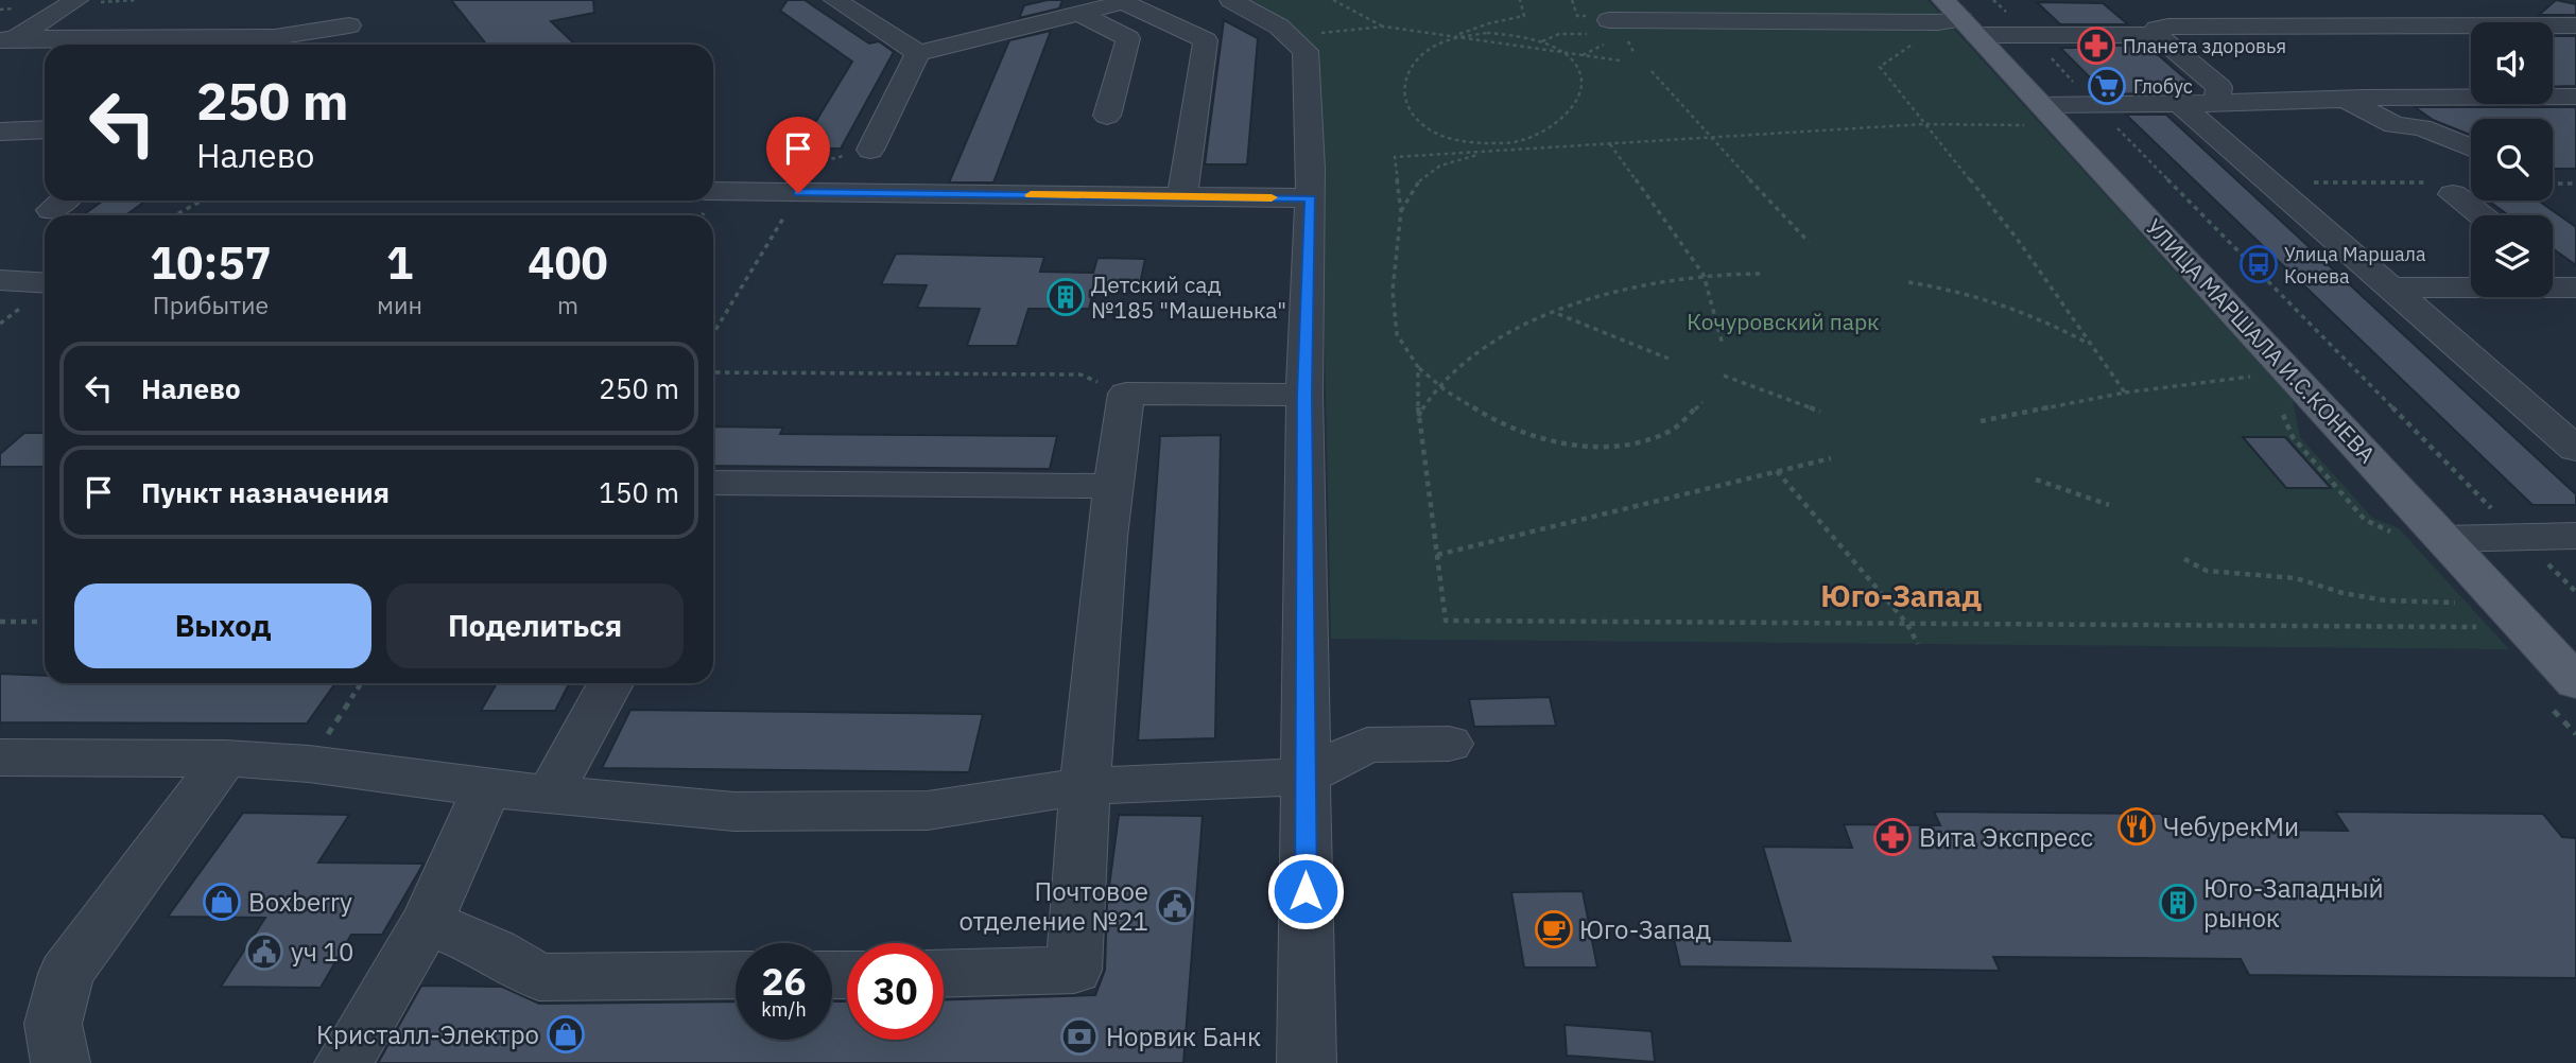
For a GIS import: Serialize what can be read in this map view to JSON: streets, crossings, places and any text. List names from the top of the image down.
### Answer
{
  "streets": {
    "main road": ["УЛИЦА МАРШАЛА И.С.КОНЕВА"]
  },
  "districts": ["Юго-Запад"],
  "parks": ["Кочуровский парк"],
  "places": {
    "pharmacy": ["Планета здоровья", "Вита Экспресс"],
    "supermarket": ["Глобус"],
    "bus stop": ["Улица Маршала Конева"],
    "building": ["Детский сад №185 \"Машенька\"", "Юго-Западный рынок"],
    "restaurant": ["ЧебурекМи"],
    "shop": ["Boxberry", "Кристалл-Электро"],
    "public building": ["Почтовое отделение №21", "уч 10"],
    "cafe": ["Юго-Запад"],
    "bank": ["Норвик Банк"]
  },
  "page": {
    "turn": ["250 m", "Налево"],
    "eta": [
      "10:57",
      "Прибытие",
      "1",
      "мин",
      "400",
      "m"
    ],
    "list": [
      {
        "name": "Налево",
        "value": "250 m"
      },
      {
        "name": "Пункт назначения",
        "value": "150 m"
      }
    ],
    "buttons": ["Выход", "Поделиться"],
    "speed": "26 km/h",
    "limit": "30"
  }
}
